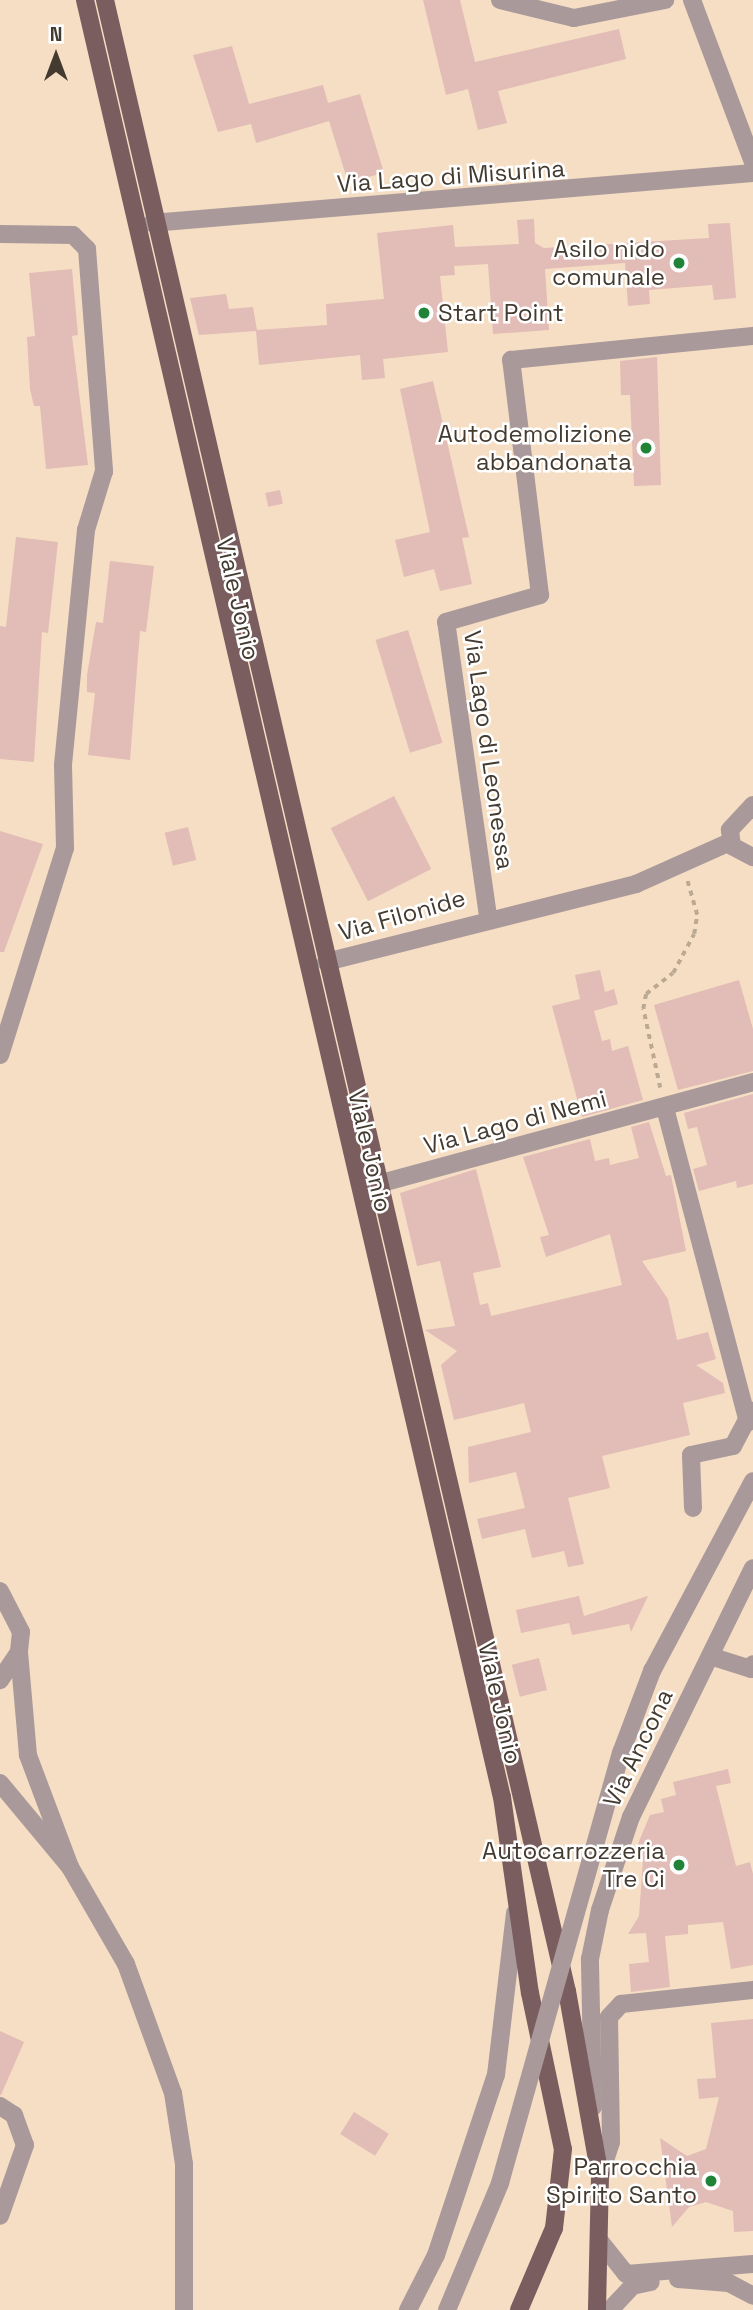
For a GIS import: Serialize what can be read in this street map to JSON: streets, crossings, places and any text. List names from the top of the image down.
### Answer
{
  "streets": {
    "main road": ["Viale Jonio"],
    "street": [
      "Via Lago di Misurina",
      "Via Lago di Leonessa",
      "Via Filonide",
      "Via Lago di Nemi",
      "Via Ancona"
    ]
  },
  "crossings": [
    ["Via Lago di Misurina", "Viale Jonio"],
    ["Viale Jonio", "Via Filonide"],
    ["Viale Jonio", "Via Lago di Nemi"],
    ["Viale Jonio", "Via Ancona"],
    ["Via Lago di Leonessa", "Via Filonide"]
  ],
  "places": [
    "Asilo nido comunale",
    "Start Point",
    "Autodemolizione abbandonata",
    "Autocarrozzeria Tre Ci",
    "Parrocchia Spirito Santo"
  ],
  "north": "top"
}
